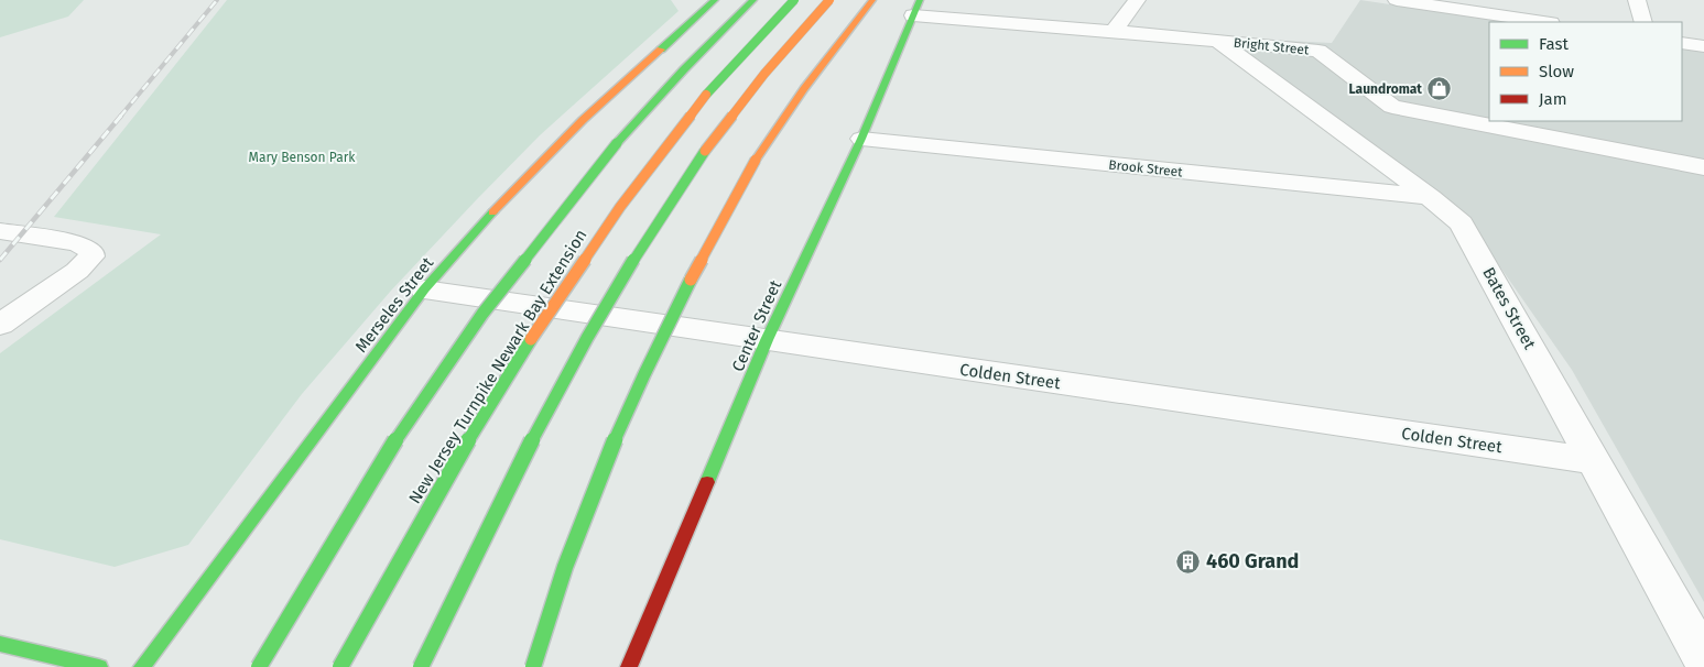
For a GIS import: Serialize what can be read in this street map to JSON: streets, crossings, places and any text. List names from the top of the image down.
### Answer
{
  "streets": {
    "main road": ["Merseles Street", "Center Street", "New Jersey Turnpike Newark Bay Extension"],
    "street": [
      "Bright Street",
      "Brook Street",
      "Bates Street",
      "Colden Street"
    ]
  },
  "crossings": [
    ["Bright Street", "Bates Street"],
    ["Bright Street", "Center Street"],
    ["Brook Street", "Bates Street"],
    ["Brook Street", "Center Street"],
    ["Merseles Street", "Colden Street"],
    ["Bates Street", "Colden Street"],
    ["Center Street", "Colden Street"]
  ],
  "parks": ["Mary Benson Park"],
  "places": {
    "shop": ["Laundromat"],
    "building": ["460 Grand"]
  },
  "legend": ["Fast", "Slow", "Jam"]
}
